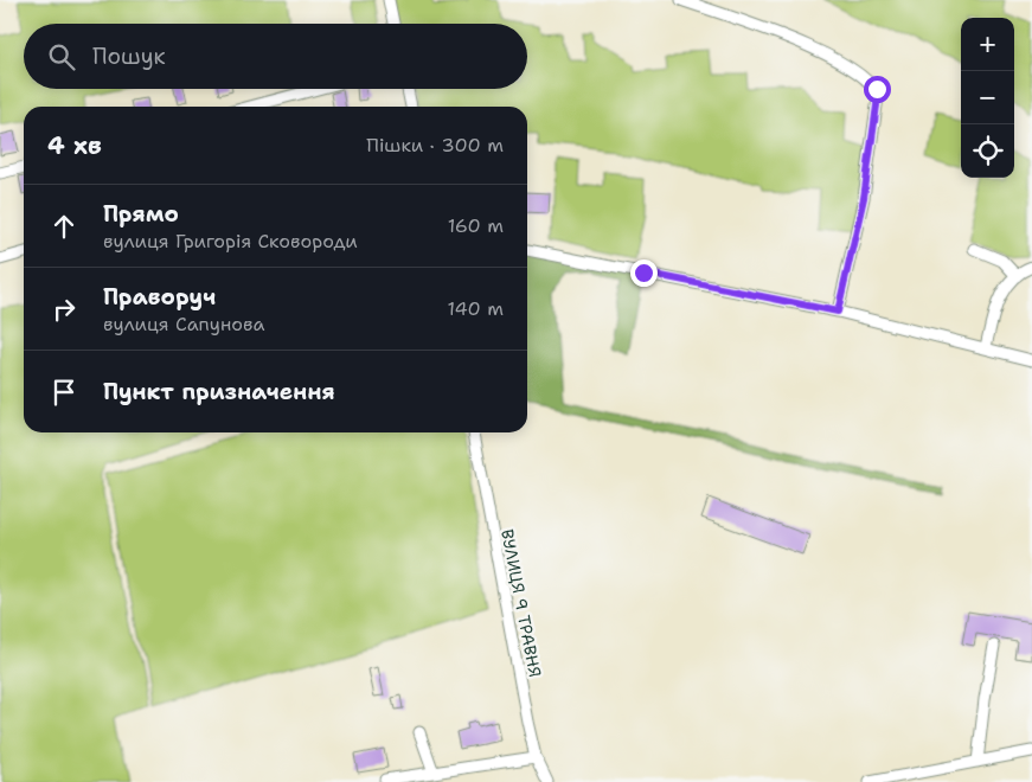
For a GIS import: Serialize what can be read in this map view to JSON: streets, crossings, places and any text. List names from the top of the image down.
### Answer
{
  "streets": {
    "street": ["ВУЛИЦЯ 9 ТРАВНЯ"]
  },
  "page": {
    "map_buttons": ["+", "−"],
    "search": "Пошук",
    "heading": ["4 хв", "Пішки · 300 m"],
    "list": [
      ["Прямо", "вулиця Григорія Сковороди", "160 m"],
      ["Праворуч", "вулиця Сапунова", "140 m"],
      "Пункт призначення"
    ]
  }
}
